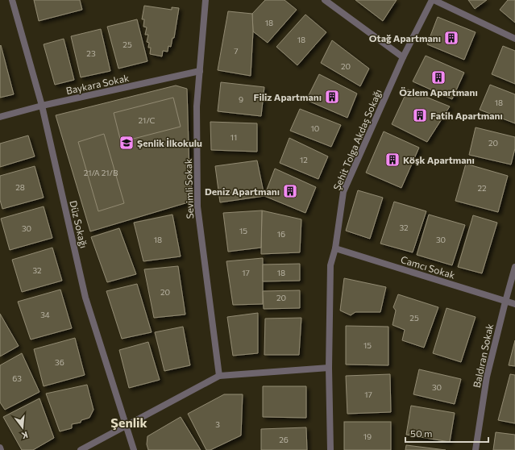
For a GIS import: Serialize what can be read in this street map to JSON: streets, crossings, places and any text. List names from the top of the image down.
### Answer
{
  "streets": {
    "street": [
      "Baykara Sokak",
      "Şehit Tolga Akdaş Sokağı",
      "Sevimli Sokak",
      "Düz Sokağı",
      "Camcı Sokak",
      "Baldıran Sokak"
    ]
  },
  "crossings": [
    ["Baykara Sokak", "Sevimli Sokak"],
    ["Baykara Sokak", "Düz Sokağı"],
    ["Şehit Tolga Akdaş Sokağı", "Camcı Sokak"],
    ["Camcı Sokak", "Baldıran Sokak"]
  ],
  "districts": ["Şenlik"],
  "places": {
    "building": [
      "Otağ Apartmanı",
      "Özlem Apartmanı",
      "Filiz Apartmanı",
      "Fatih Apartmanı",
      "Köşk Apartmanı",
      "Deniz Apartmanı"
    ],
    "school or university": ["Şenlik İlkokulu"]
  },
  "house_numbers": [
    "18",
    "18",
    "25",
    "7",
    "23",
    "20",
    "9",
    "18",
    "21/C",
    "10",
    "11",
    "20",
    "12",
    "21/A 21/B",
    "28",
    "22",
    "32",
    "30",
    "15",
    "16",
    "18",
    "30",
    "32",
    "17",
    "18",
    "20",
    "20",
    "34",
    "25",
    "15",
    "36",
    "63",
    "30",
    "17",
    "3",
    "19",
    "26"
  ],
  "scale_bar": "50 m",
  "north": "bottom"
}
